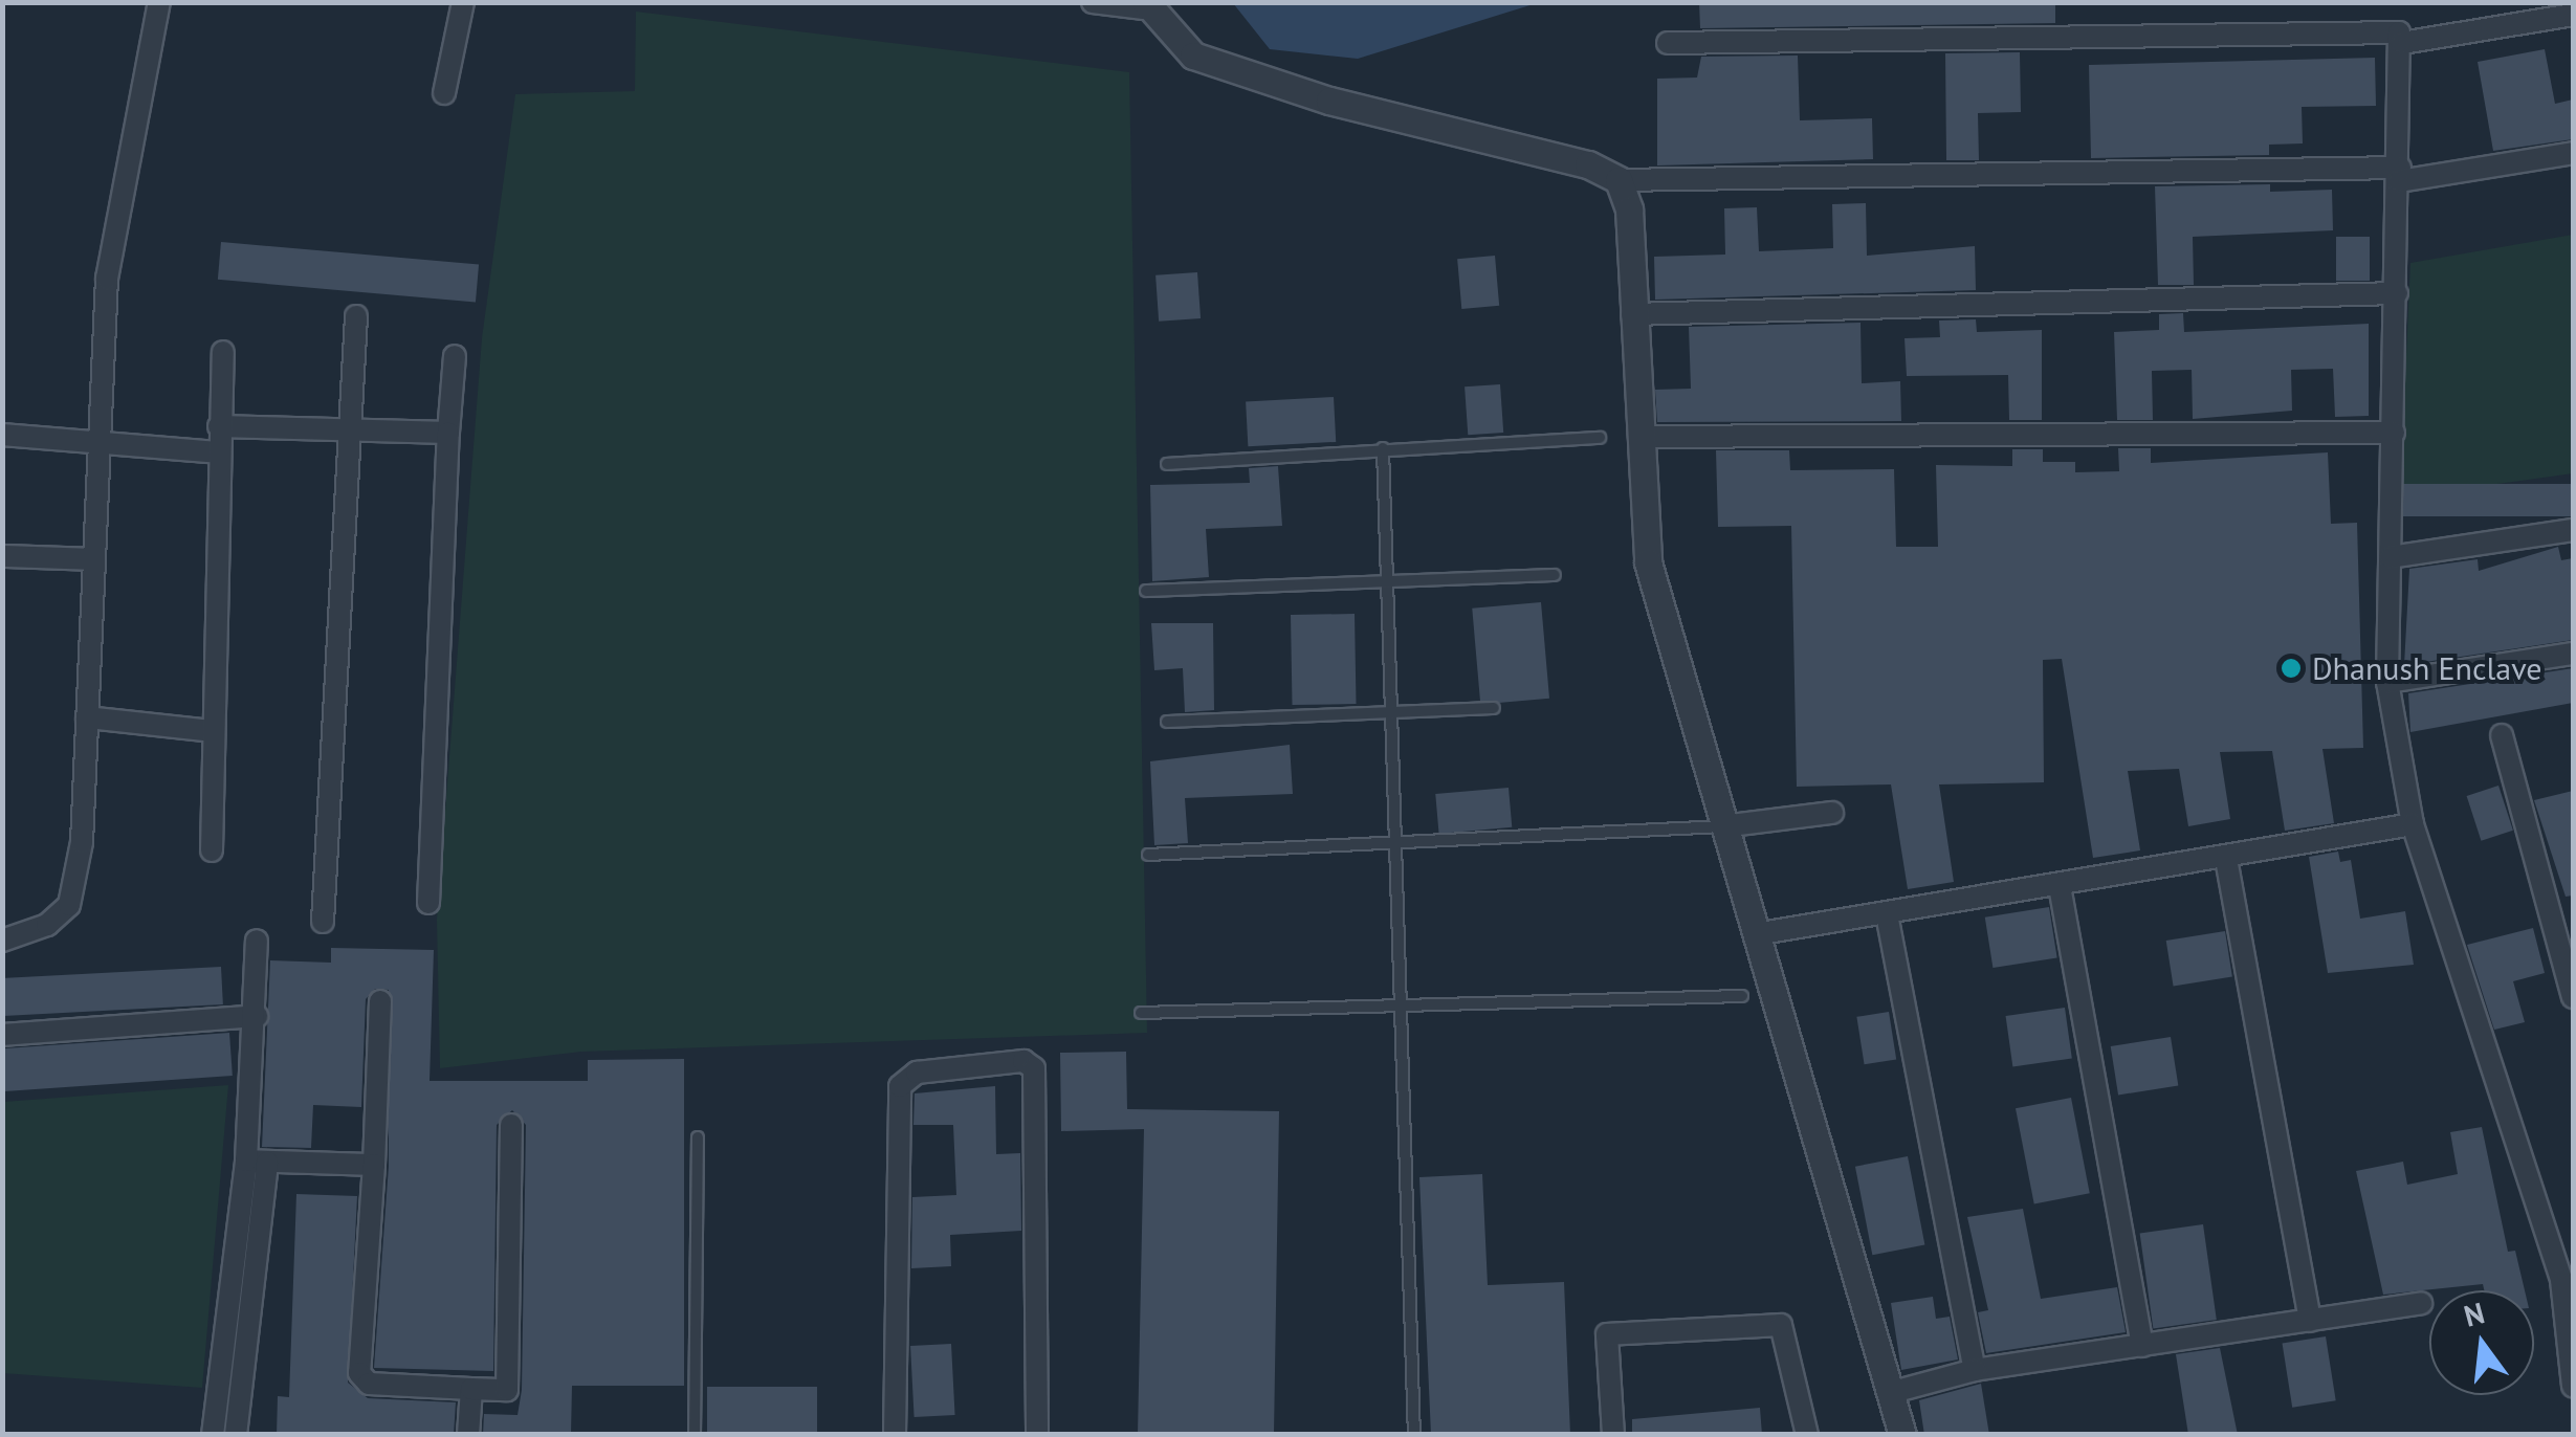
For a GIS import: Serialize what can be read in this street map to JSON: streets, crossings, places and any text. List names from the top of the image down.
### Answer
{
  "places": ["Dhanush Enclave"],
  "north": "top"
}
